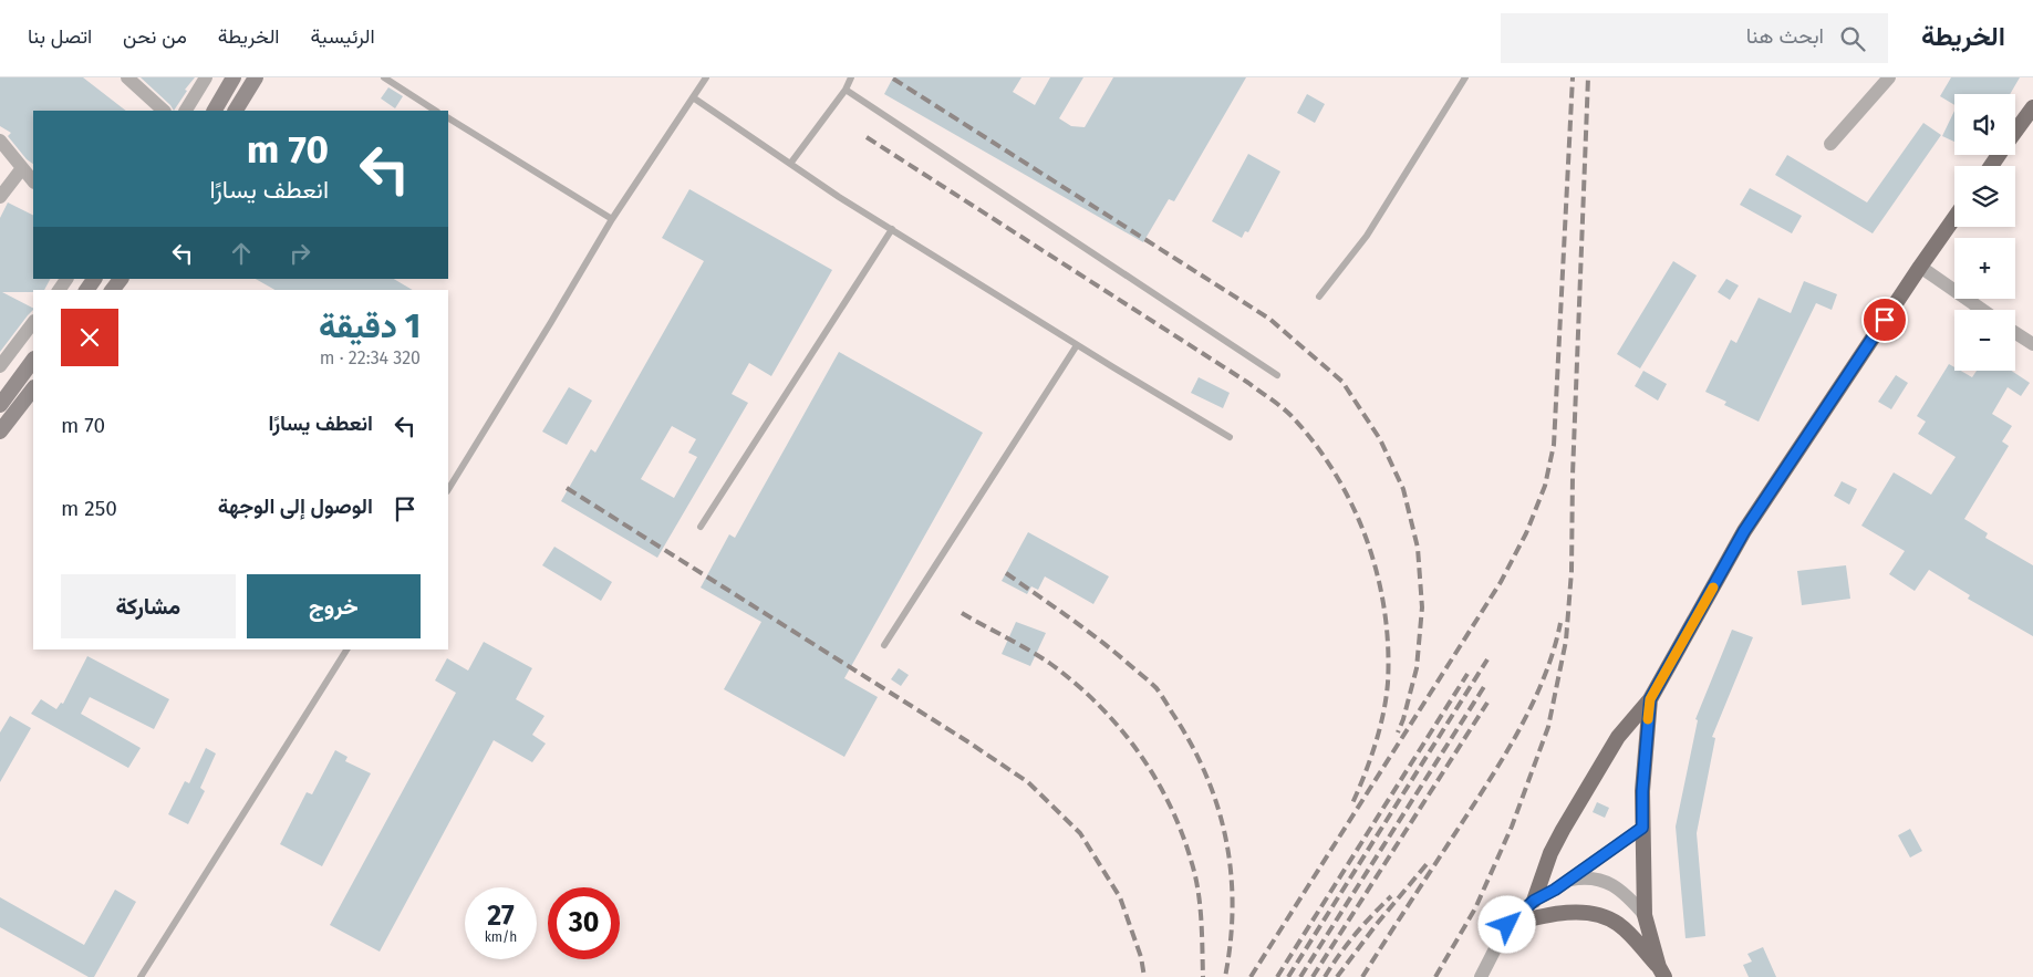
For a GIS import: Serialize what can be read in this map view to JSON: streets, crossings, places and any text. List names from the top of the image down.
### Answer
{
  "page": {
    "header": "الخريطة",
    "search": "ابحث هنا",
    "nav": [
      "الرئيسية",
      "الخريطة",
      "من نحن",
      "اتصل بنا"
    ],
    "map_buttons": ["+", "−"],
    "turn": ["70 m", "انعطف يسارًا"],
    "heading": ["1 دقيقة", "320 m · 22:34"],
    "list": [
      {
        "name": "انعطف يسارًا",
        "value": "70 m"
      },
      {
        "name": "الوصول إلى الوجهة",
        "value": "250 m"
      }
    ],
    "buttons": ["خروج", "مشاركة"],
    "speed": "27 km/h",
    "limit": "30"
  }
}
